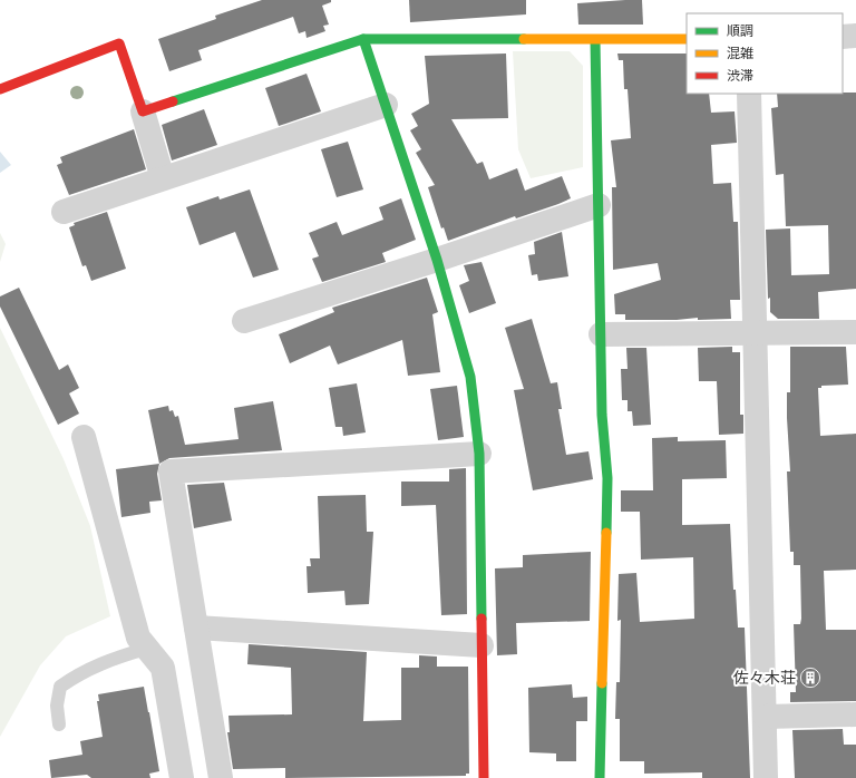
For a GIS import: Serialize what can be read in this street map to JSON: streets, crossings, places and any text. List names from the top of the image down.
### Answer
{
  "places": {
    "building": ["佐々木荘"]
  },
  "legend": ["順調", "混雑", "渋滞"]
}
